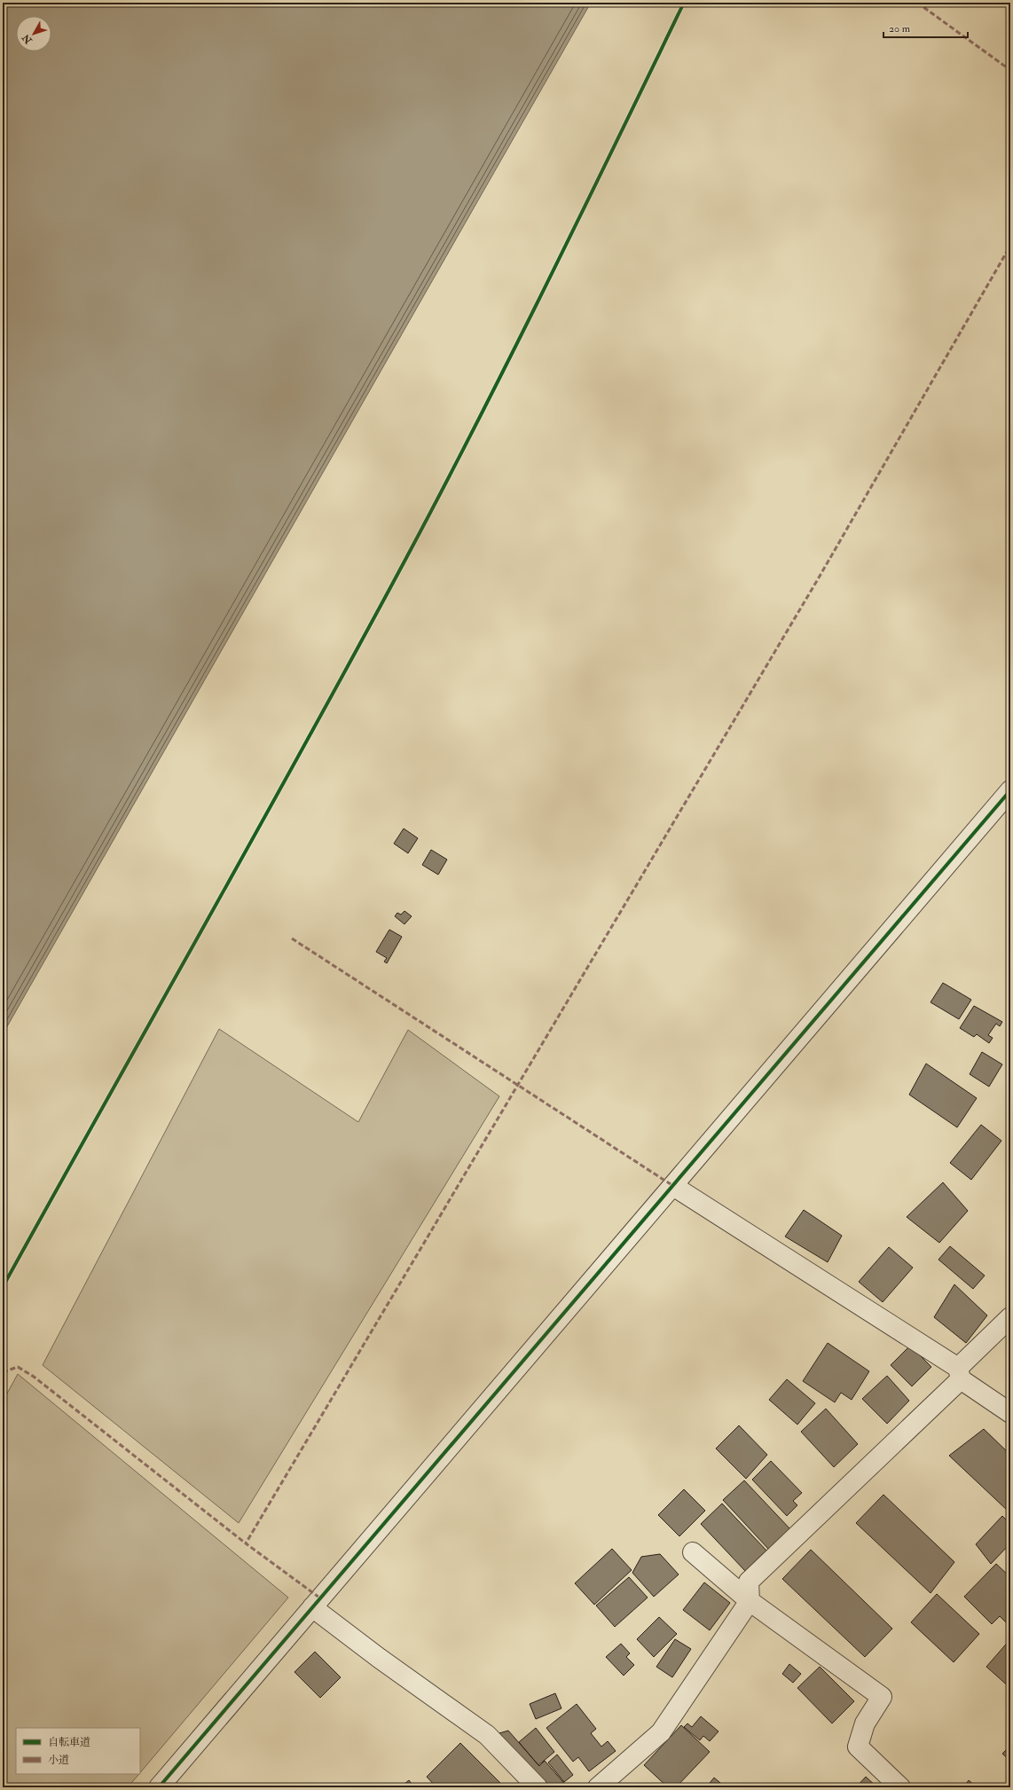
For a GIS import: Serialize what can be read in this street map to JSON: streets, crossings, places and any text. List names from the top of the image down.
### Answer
{
  "legend": ["自転車道", "小道"],
  "scale_bar": "20 m",
  "north": "bottom left"
}
